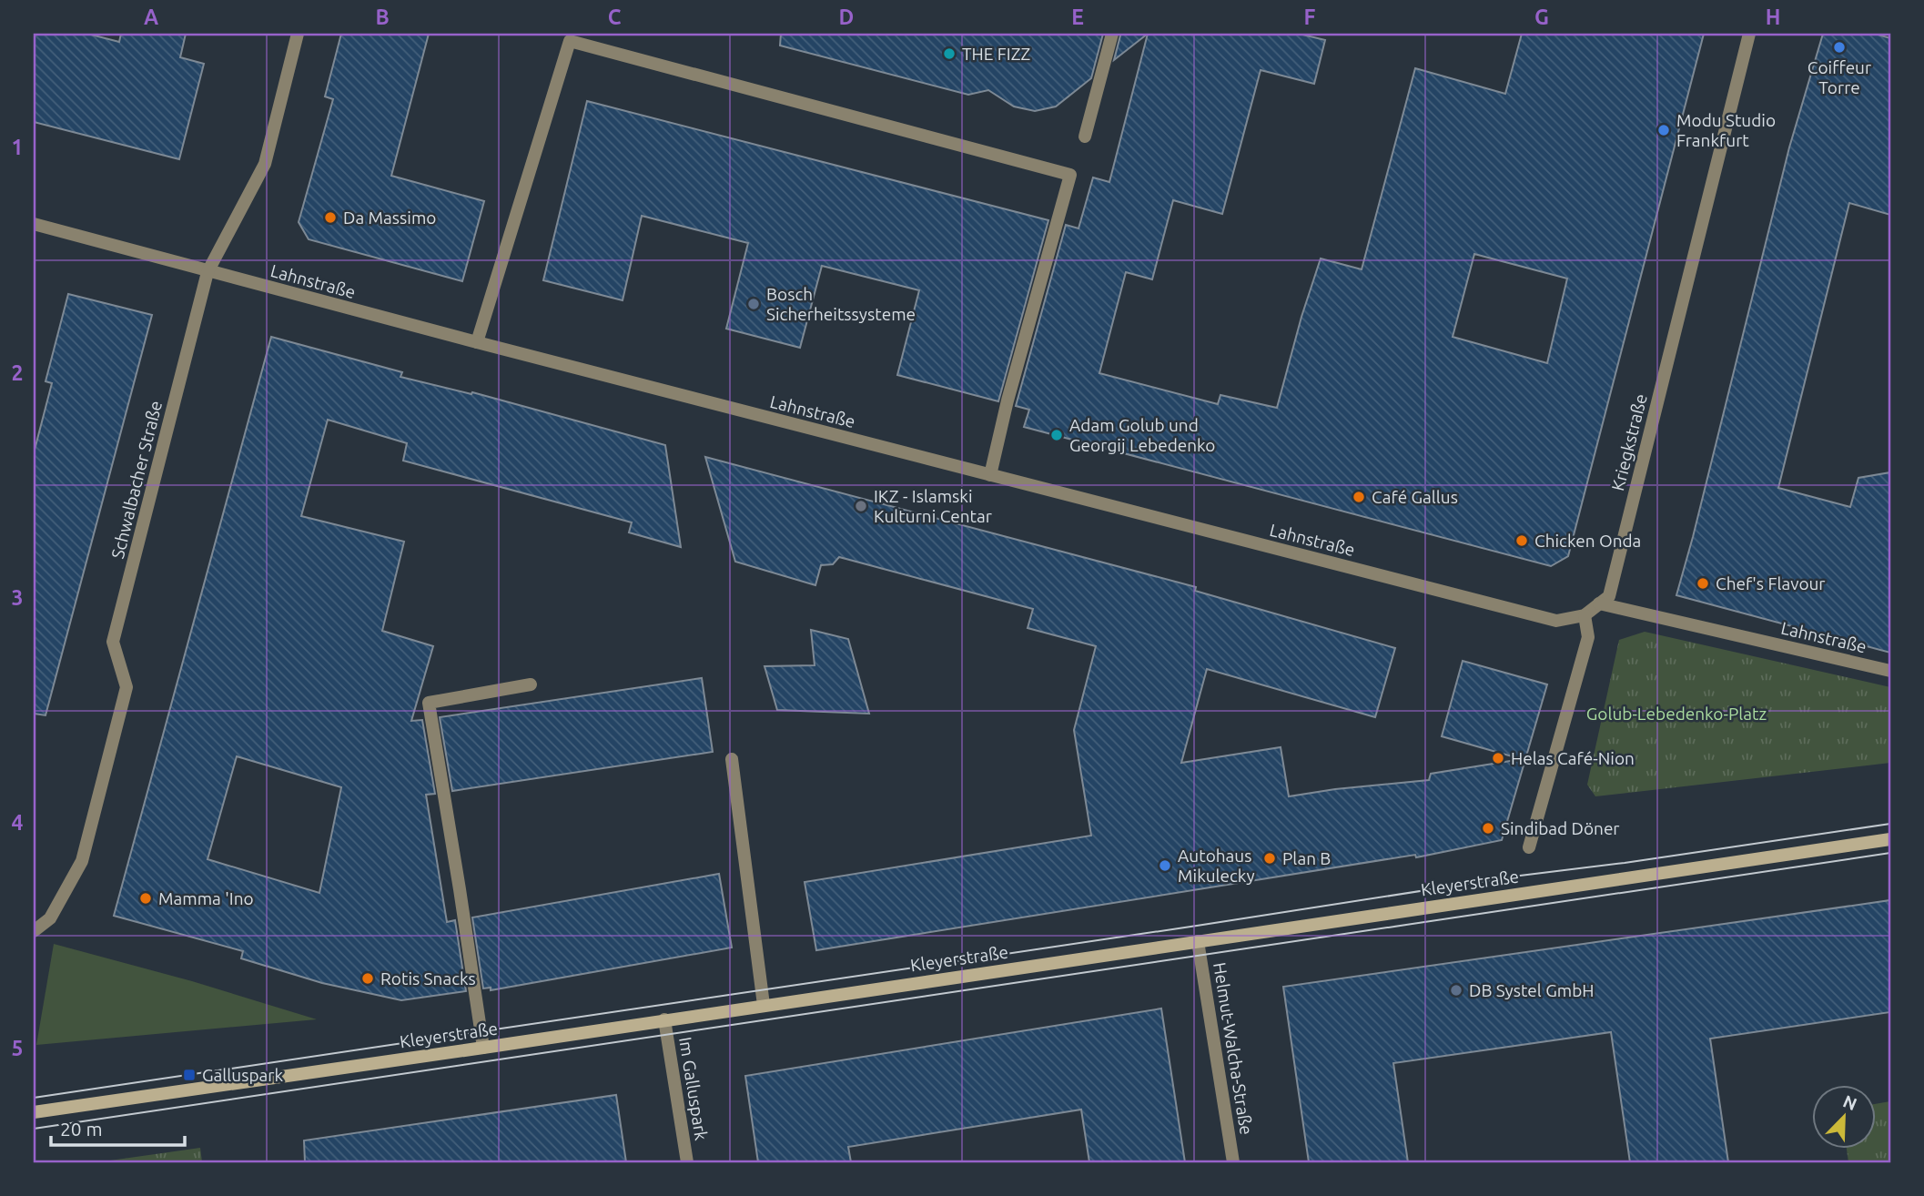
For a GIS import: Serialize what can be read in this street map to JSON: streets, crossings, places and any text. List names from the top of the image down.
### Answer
{
  "streets": {
    "street": [
      "Lahnstraße",
      "Kriegkstraße",
      "Schwalbacher Straße",
      "Kleyerstraße",
      "Helmut-Walcha-Straße",
      "Im Galluspark"
    ]
  },
  "crossings": [
    ["Lahnstraße", "Kriegkstraße"],
    ["Lahnstraße", "Schwalbacher Straße"],
    ["Kleyerstraße", "Helmut-Walcha-Straße"],
    ["Kleyerstraße", "Im Galluspark"]
  ],
  "parks": ["Golub-Lebedenko-Platz"],
  "places": {
    "other": [
      "Coiffeur Torre",
      "THE FIZZ",
      "Modu Studio Frankfurt",
      "Da Massimo",
      "Bosch Sicherheitssysteme",
      "Adam Golub und Georgij Lebedenko",
      "Café Gallus",
      "IKZ - Islamski Kulturni Centar",
      "Chicken Onda",
      "Chef's Flavour",
      "Helas Café-Nion",
      "Sindibad Döner",
      "Plan B",
      "Autohaus Mikulecky",
      "Mamma 'Ino",
      "Rotis Snacks",
      "DB Systel GmbH"
    ],
    "transit": ["Galluspark"]
  },
  "scale_bar": "20 m",
  "north": "top right",
  "grid": {
    "columns": [
      "A",
      "B",
      "C",
      "D",
      "E",
      "F",
      "G",
      "H"
    ],
    "rows": [
      "1",
      "2",
      "3",
      "4",
      "5"
    ]
  }
}
